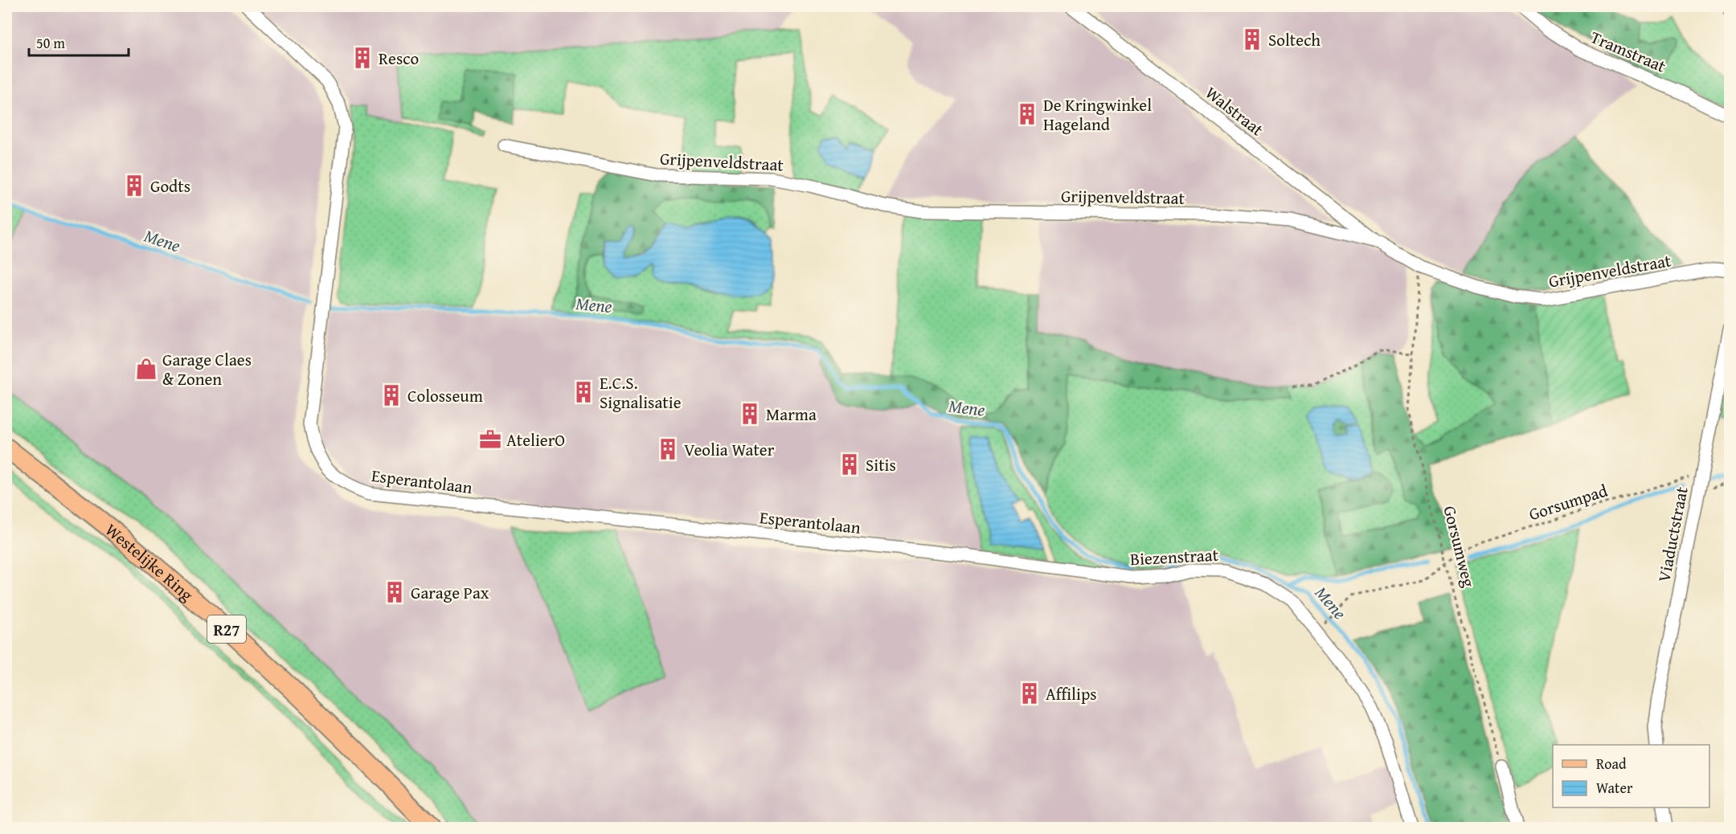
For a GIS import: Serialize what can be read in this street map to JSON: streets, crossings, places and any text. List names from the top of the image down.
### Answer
{
  "streets": {
    "main road": ["Westelijke Ring", "R27"],
    "street": [
      "Tramstraat",
      "Walstraat",
      "Grijpenveldstraat",
      "Esperantolaan",
      "Viaductstraat",
      "Biezenstraat"
    ],
    "path": ["Gorsumpad", "Gorsumweg"]
  },
  "crossings": [
    ["Walstraat", "Grijpenveldstraat"],
    ["Grijpenveldstraat", "Gorsumweg"],
    ["Esperantolaan", "Biezenstraat"],
    ["Gorsumpad", "Viaductstraat"],
    ["Gorsumpad", "Gorsumweg"]
  ],
  "water": ["Mene"],
  "places": {
    "building": [
      "Soltech",
      "Resco",
      "De Kringwinkel Hageland",
      "Godts",
      "E.C.S. Signalisatie",
      "Colosseum",
      "Marma",
      "Veolia Water",
      "Sitis",
      "Garage Pax",
      "Affilips"
    ],
    "shop": ["Garage Claes & Zonen"],
    "office": ["AtelierO"]
  },
  "legend": ["Road", "Water"],
  "scale_bar": "50 m"
}
